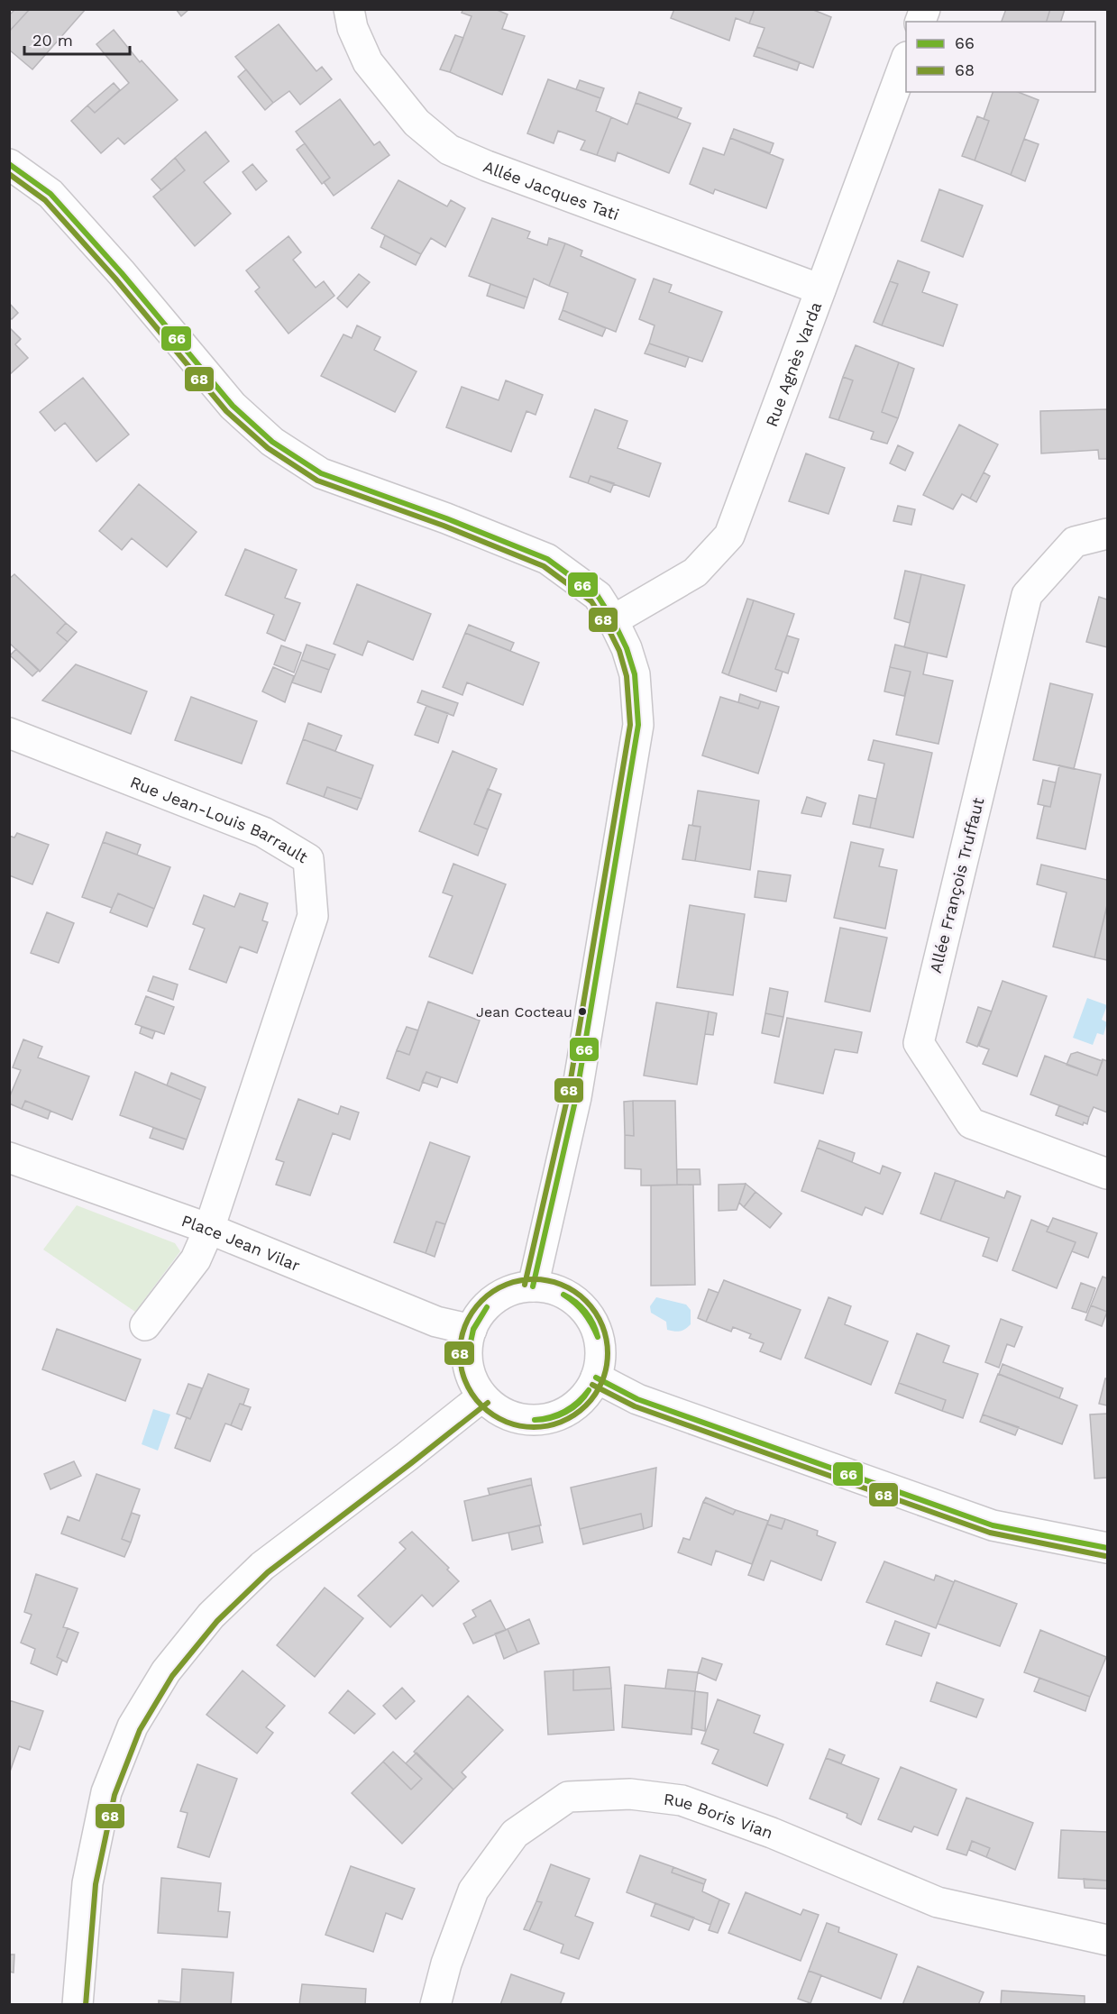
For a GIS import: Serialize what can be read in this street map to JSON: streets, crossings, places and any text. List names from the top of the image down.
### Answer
{
  "streets": {
    "street": [
      "Allée Jacques Tati",
      "Rue Agnès Varda",
      "Rue Jean-Louis Barrault",
      "Allée François Truffaut",
      "Place Jean Vilar",
      "Rue Boris Vian"
    ]
  },
  "crossings": [
    ["Allée Jacques Tati", "Rue Agnès Varda"],
    ["Rue Jean-Louis Barrault", "Place Jean Vilar"]
  ],
  "places": ["Jean Cocteau"],
  "lines": ["transit line 66", "transit line 68"],
  "legend": ["66", "68"],
  "scale_bar": "20 m"
}
